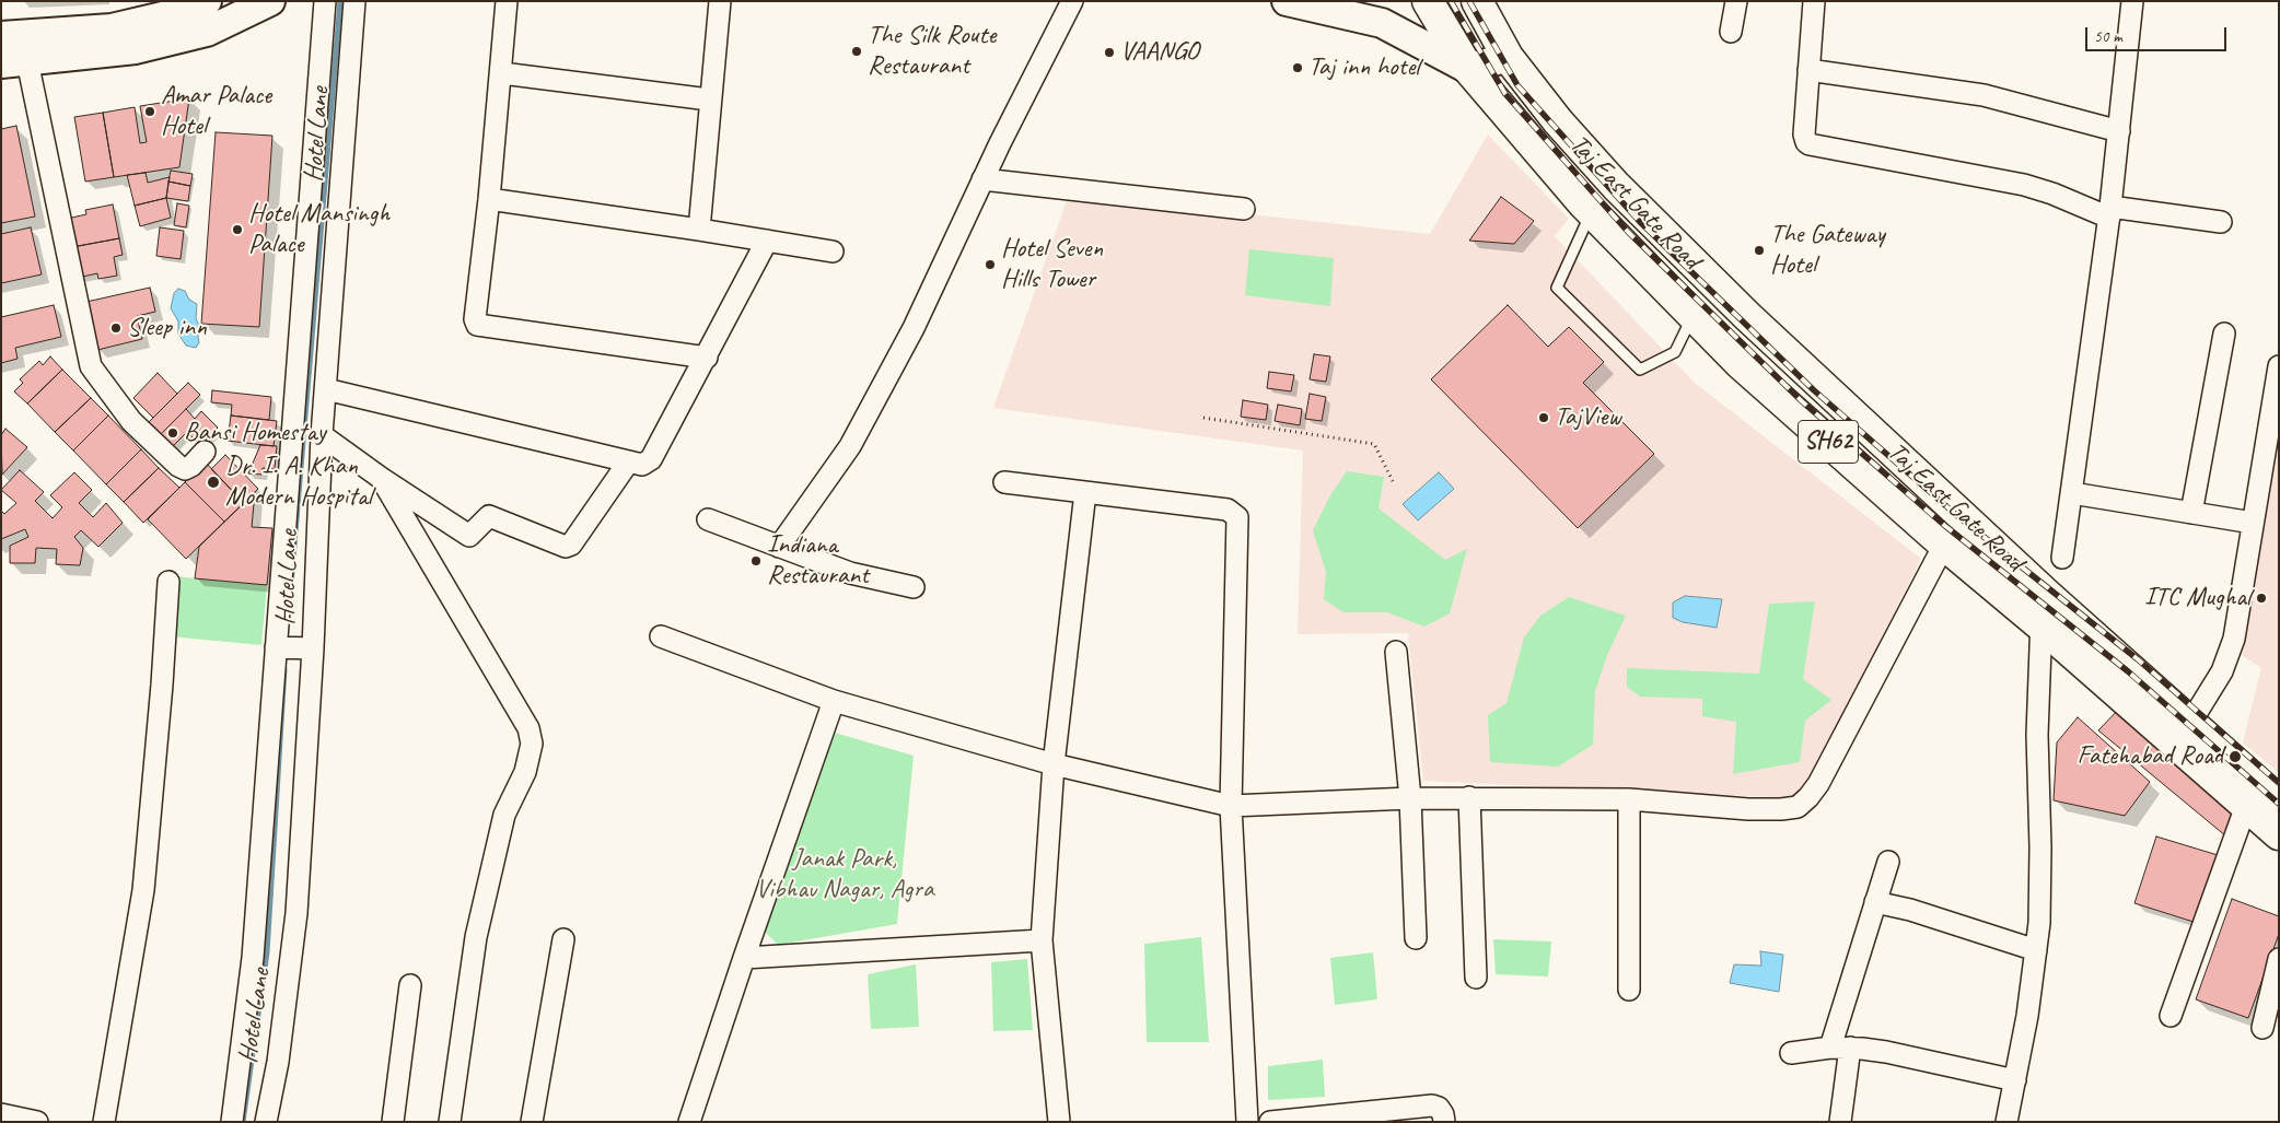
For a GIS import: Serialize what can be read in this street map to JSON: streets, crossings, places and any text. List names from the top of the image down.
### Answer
{
  "streets": {
    "main road": ["Taj East Gate Road", "SH62"],
    "street": ["Hotel Lane"]
  },
  "parks": ["Janak Park, Vibhav Nagar, Agra"],
  "places": [
    "The Silk Route Restaurant",
    "VAANGO",
    "Taj inn hotel",
    "Amar Palace Hotel",
    "Hotel Mansingh Palace",
    "The Gateway Hotel",
    "Hotel Seven Hills Tower",
    "Sleep inn",
    "TajView",
    "Bansi Homestay",
    "Dr. I. A. Khan Modern Hospital",
    "Indiana Restaurant",
    "ITC Mughal",
    "Fatehabad Road"
  ],
  "scale_bar": "50 m"
}
